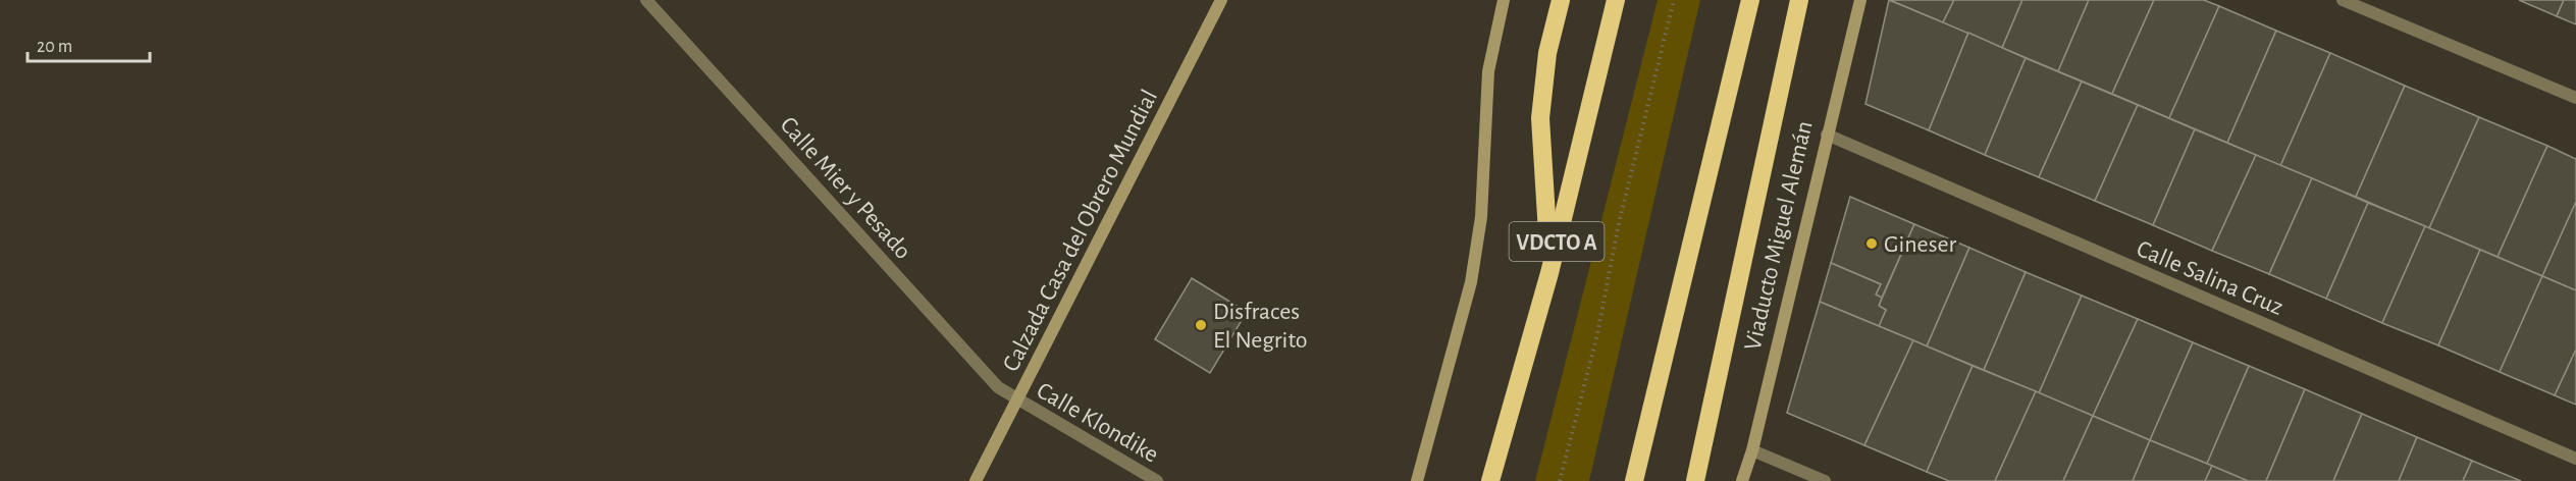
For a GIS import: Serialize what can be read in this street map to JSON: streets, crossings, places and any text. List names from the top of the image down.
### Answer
{
  "streets": {
    "highway": ["VDCTO A"],
    "main road": ["Calzada Casa del Obrero Mundial", "Viaducto Miguel Alemán"],
    "street": ["Calle Mier y Pesado", "Calle Salina Cruz", "Calle Klondike"]
  },
  "crossings": [
    ["Calle Mier y Pesado", "Calzada Casa del Obrero Mundial"],
    ["Calle Mier y Pesado", "Calle Klondike"],
    ["Calzada Casa del Obrero Mundial", "Calle Klondike"],
    ["Viaducto Miguel Alemán", "Calle Salina Cruz"]
  ],
  "places": ["Gineser", "Disfraces El Negrito"],
  "scale_bar": "20 m"
}
